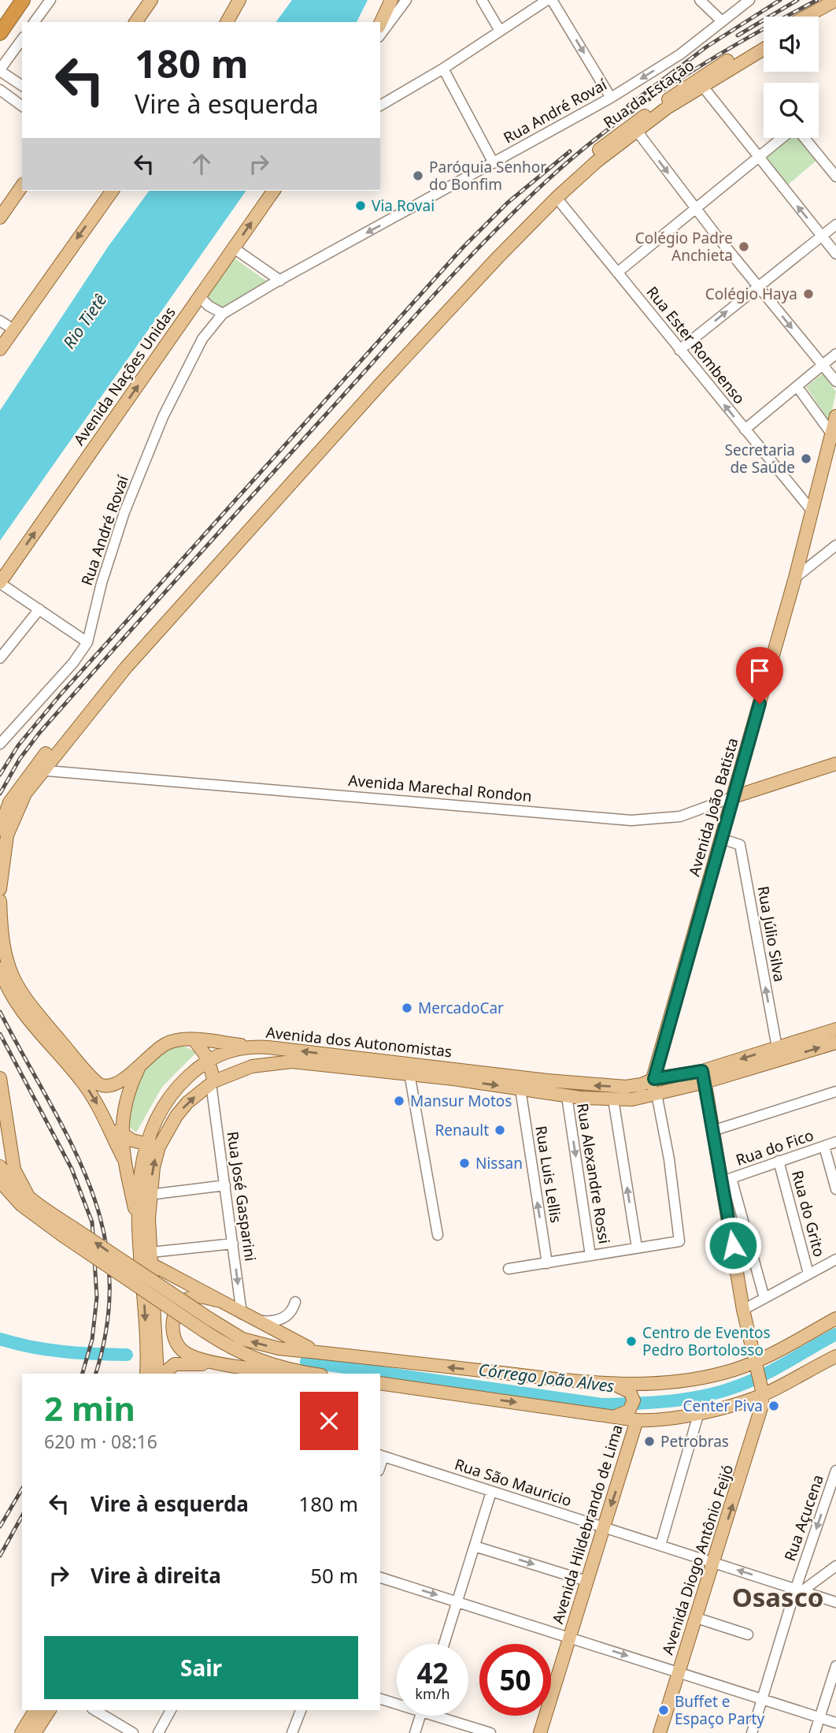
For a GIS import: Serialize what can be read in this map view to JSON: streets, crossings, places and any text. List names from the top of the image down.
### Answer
{
  "streets": {
    "main road": [
      "Rua da Estação",
      "Avenida Nações Unidas",
      "Avenida Marechal Rondon",
      "Avenida João Batista",
      "Avenida dos Autonomistas",
      "Avenida Hildebrando de Lima",
      "Avenida Diogo Antônio Feijó"
    ],
    "street": [
      "Rua André Rovaí",
      "Rua Ester Rombenso",
      "Rua Júlio Silva",
      "Rua do Fico",
      "Rua Alexandre Rossi",
      "Rua Luis Lellis",
      "Rua José Gasparini",
      "Rua do Grito",
      "Rua São Mauricio",
      "Rua Açucena"
    ]
  },
  "crossings": [
    ["Rua da Estação", "Rua Ester Rombenso"],
    ["Rua da Estação", "Avenida Marechal Rondon"],
    ["Rua Ester Rombenso", "Avenida João Batista"],
    ["Avenida Marechal Rondon", "Avenida João Batista"],
    ["Avenida João Batista", "Rua Júlio Silva"],
    ["Avenida João Batista", "Avenida dos Autonomistas"],
    ["Rua Júlio Silva", "Avenida dos Autonomistas"],
    ["Avenida dos Autonomistas", "Rua Alexandre Rossi"],
    ["Avenida dos Autonomistas", "Rua Luis Lellis"],
    ["Avenida dos Autonomistas", "Rua José Gasparini"],
    ["Rua do Fico", "Rua do Grito"],
    ["Rua São Mauricio", "Rua Açucena"],
    ["Rua São Mauricio", "Avenida Hildebrando de Lima"],
    ["Rua São Mauricio", "Avenida Diogo Antônio Feijó"]
  ],
  "one_way": [
    "Avenida Nações Unidas",
    "Rua Júlio Silva",
    "Rua Luis Lellis",
    "Rua Açucena",
    "Avenida Diogo Antônio Feijó"
  ],
  "districts": ["Osasco"],
  "water": ["Rio Tietê", "Córrego João Alves"],
  "places": [
    "Paróquia Senhor do Bonfim",
    "Via Rovai",
    "Colégio Padre Anchieta",
    "Colégio Haya",
    "Secretaria de Saúde",
    "MercadoCar",
    "Mansur Motos",
    "Renault",
    "Nissan",
    "Centro de Eventos Pedro Bortolosso",
    "Center Piva",
    "Petrobras",
    "Buffet e Espaço Party"
  ],
  "page": {
    "turn": ["180 m", "Vire à esquerda"],
    "heading": ["2 min", "620 m · 08:16"],
    "list": [
      {
        "name": "Vire à esquerda",
        "value": "180 m"
      },
      {
        "name": "Vire à direita",
        "value": "50 m"
      }
    ],
    "buttons": "Sair",
    "speed": "42 km/h",
    "limit": "50"
  }
}
